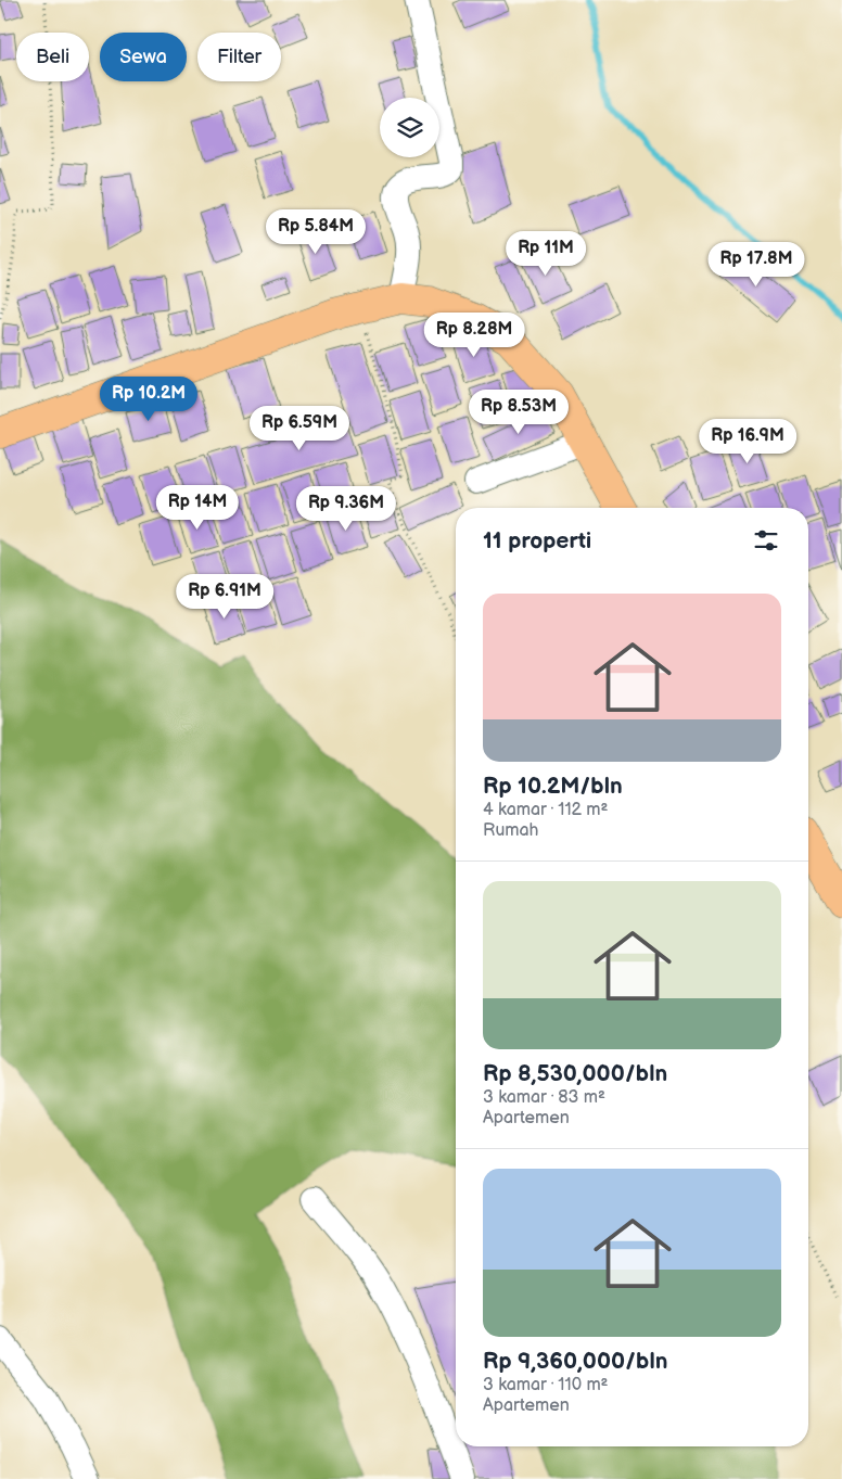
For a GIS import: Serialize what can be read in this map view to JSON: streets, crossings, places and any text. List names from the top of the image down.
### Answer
{
  "page": {
    "chip": ["Beli", "Sewa", "Filter"],
    "price": [
      "Rp 5.84M",
      "Rp 11M",
      "Rp 17.8M",
      "Rp 8.28M",
      "Rp 10.2M",
      "Rp 8.53M",
      "Rp 6.59M",
      "Rp 16.9M",
      "Rp 14M",
      "Rp 9.36M",
      "Rp 6.91M"
    ],
    "heading": "11 properti",
    "list": [
      {
        "name": "Rp 10.2M/bln",
        "note": "4 kamar · 112 m² · Rumah"
      },
      {
        "name": "Rp 8,530,000/bln",
        "note": "3 kamar · 83 m² · Apartemen"
      },
      {
        "name": "Rp 9,360,000/bln",
        "note": "3 kamar · 110 m² · Apartemen"
      }
    ]
  }
}
